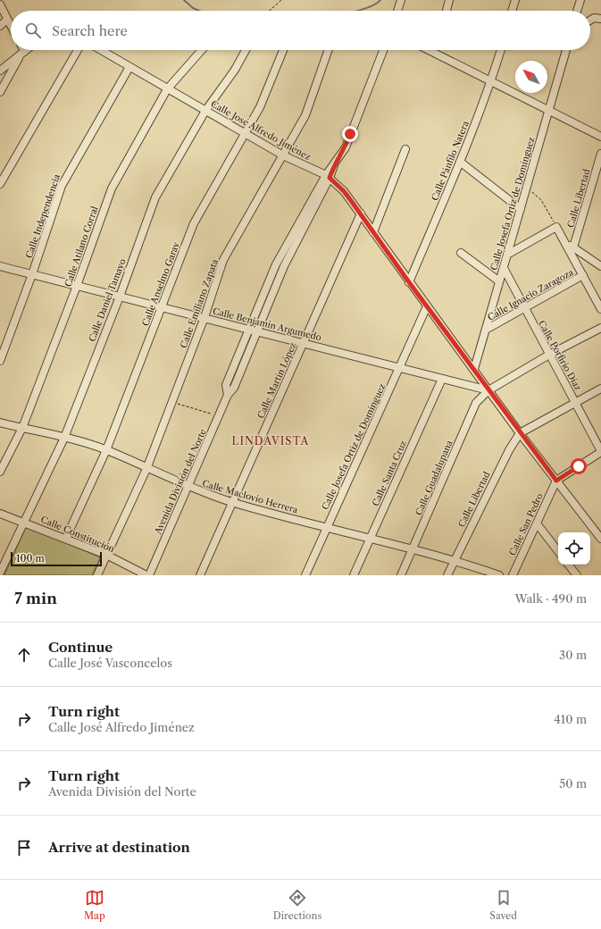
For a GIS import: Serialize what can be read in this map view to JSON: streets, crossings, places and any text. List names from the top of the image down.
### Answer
{
  "streets": {
    "street": [
      "Calle José Alfredo Jiménez",
      "Calle Pánfilo Natera",
      "Calle Libertad",
      "Calle Josefa Ortiz de Domínguez",
      "Calle Independencia",
      "Calle Atilano Corral",
      "Calle Anselmo Garay",
      "Calle Ignacio Zaragoza",
      "Calle Daniel Tamayo",
      "Calle Emiliano Zapata",
      "Calle Benjamín Argumedo",
      "Calle Porfirio Díaz",
      "Calle Martín López",
      "Calle Santa Cruz",
      "Calle Guadalupana",
      "Avenida División del Norte",
      "Calle Maclovio Herrera",
      "Calle San Pedro",
      "Calle Constitución"
    ]
  },
  "crossings": [
    ["Calle José Alfredo Jiménez", "Calle Pánfilo Natera"],
    ["Calle José Alfredo Jiménez", "Calle Libertad"],
    ["Calle José Alfredo Jiménez", "Calle Josefa Ortiz de Domínguez"],
    ["Calle José Alfredo Jiménez", "Calle Independencia"],
    ["Calle José Alfredo Jiménez", "Calle Atilano Corral"],
    ["Calle José Alfredo Jiménez", "Calle Anselmo Garay"],
    ["Calle José Alfredo Jiménez", "Calle Daniel Tamayo"],
    ["Calle José Alfredo Jiménez", "Calle Emiliano Zapata"],
    ["Calle José Alfredo Jiménez", "Calle Benjamín Argumedo"],
    ["Calle José Alfredo Jiménez", "Calle Martín López"],
    ["Calle José Alfredo Jiménez", "Calle Guadalupana"],
    ["Calle José Alfredo Jiménez", "Avenida División del Norte"],
    ["Calle José Alfredo Jiménez", "Calle San Pedro"],
    ["Calle Libertad", "Calle Maclovio Herrera"],
    ["Calle Josefa Ortiz de Domínguez", "Calle Ignacio Zaragoza"],
    ["Calle Josefa Ortiz de Domínguez", "Calle Benjamín Argumedo"],
    ["Calle Josefa Ortiz de Domínguez", "Calle Porfirio Díaz"],
    ["Calle Josefa Ortiz de Domínguez", "Calle Maclovio Herrera"],
    ["Calle Independencia", "Calle Benjamín Argumedo"],
    ["Calle Atilano Corral", "Calle Benjamín Argumedo"],
    ["Calle Atilano Corral", "Calle Maclovio Herrera"],
    ["Calle Anselmo Garay", "Calle Benjamín Argumedo"],
    ["Calle Anselmo Garay", "Calle Maclovio Herrera"],
    ["Calle Anselmo Garay", "Calle Constitución"],
    ["Calle Ignacio Zaragoza", "Calle Porfirio Díaz"],
    ["Calle Daniel Tamayo", "Calle Benjamín Argumedo"],
    ["Calle Daniel Tamayo", "Calle Maclovio Herrera"],
    ["Calle Daniel Tamayo", "Calle Constitución"],
    ["Calle Emiliano Zapata", "Calle Benjamín Argumedo"],
    ["Calle Emiliano Zapata", "Calle Maclovio Herrera"],
    ["Calle Emiliano Zapata", "Calle Constitución"],
    ["Calle Benjamín Argumedo", "Calle Martín López"],
    ["Calle Benjamín Argumedo", "Calle Santa Cruz"],
    ["Calle Benjamín Argumedo", "Calle Guadalupana"],
    ["Calle Benjamín Argumedo", "Avenida División del Norte"],
    ["Calle Porfirio Díaz", "Calle Guadalupana"],
    ["Calle Martín López", "Calle Maclovio Herrera"],
    ["Calle Santa Cruz", "Calle Maclovio Herrera"],
    ["Calle Guadalupana", "Calle Maclovio Herrera"],
    ["Avenida División del Norte", "Calle Maclovio Herrera"],
    ["Avenida División del Norte", "Calle Constitución"]
  ],
  "districts": ["LINDAVISTA"],
  "scale_bar": "100 m",
  "north": "top left",
  "page": {
    "search": "Search here",
    "scale": "100 m",
    "heading": ["7 min", "Walk · 490 m"],
    "list": [
      ["Continue", "Calle José Vasconcelos", "30 m"],
      ["Turn right", "Calle José Alfredo Jiménez", "410 m"],
      ["Turn right", "Avenida División del Norte", "50 m"],
      "Arrive at destination"
    ],
    "nav": ["Map", "Directions", "Saved"]
  }
}
